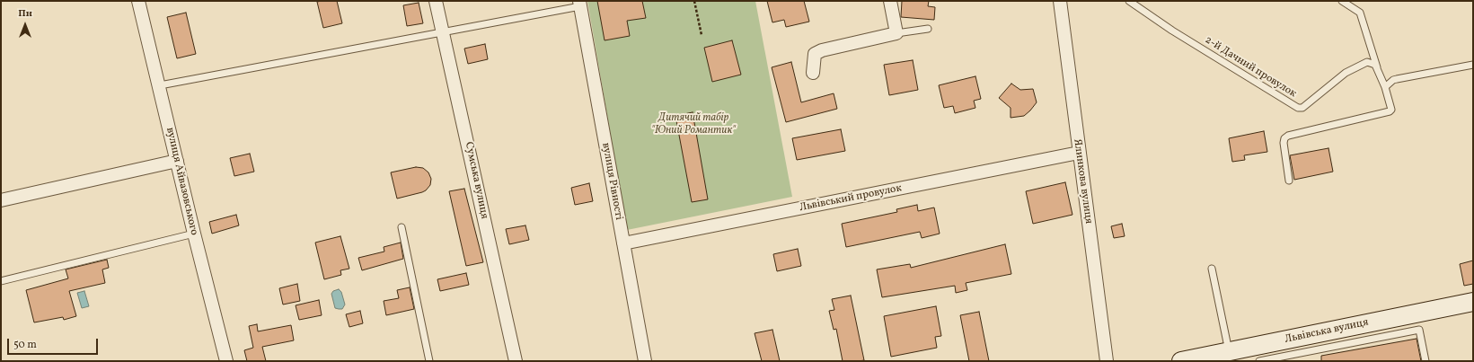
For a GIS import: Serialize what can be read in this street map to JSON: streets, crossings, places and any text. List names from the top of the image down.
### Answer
{
  "streets": {
    "main road": ["Львівська вулиця"],
    "street": [
      "Сумська вулиця",
      "вулиця Айвазовського",
      "вулиця Рівності",
      "Ялинкова вулиця",
      "Львівський провулок"
    ],
    "lane": ["2-й Дачний провулок"]
  },
  "crossings": [
    ["вулиця Рівності", "Львівський провулок"],
    ["Ялинкова вулиця", "Львівський провулок"]
  ],
  "parks": ["Дитячий табір \"Юний Романтик\""],
  "scale_bar": "50 m",
  "north": "top"
}
